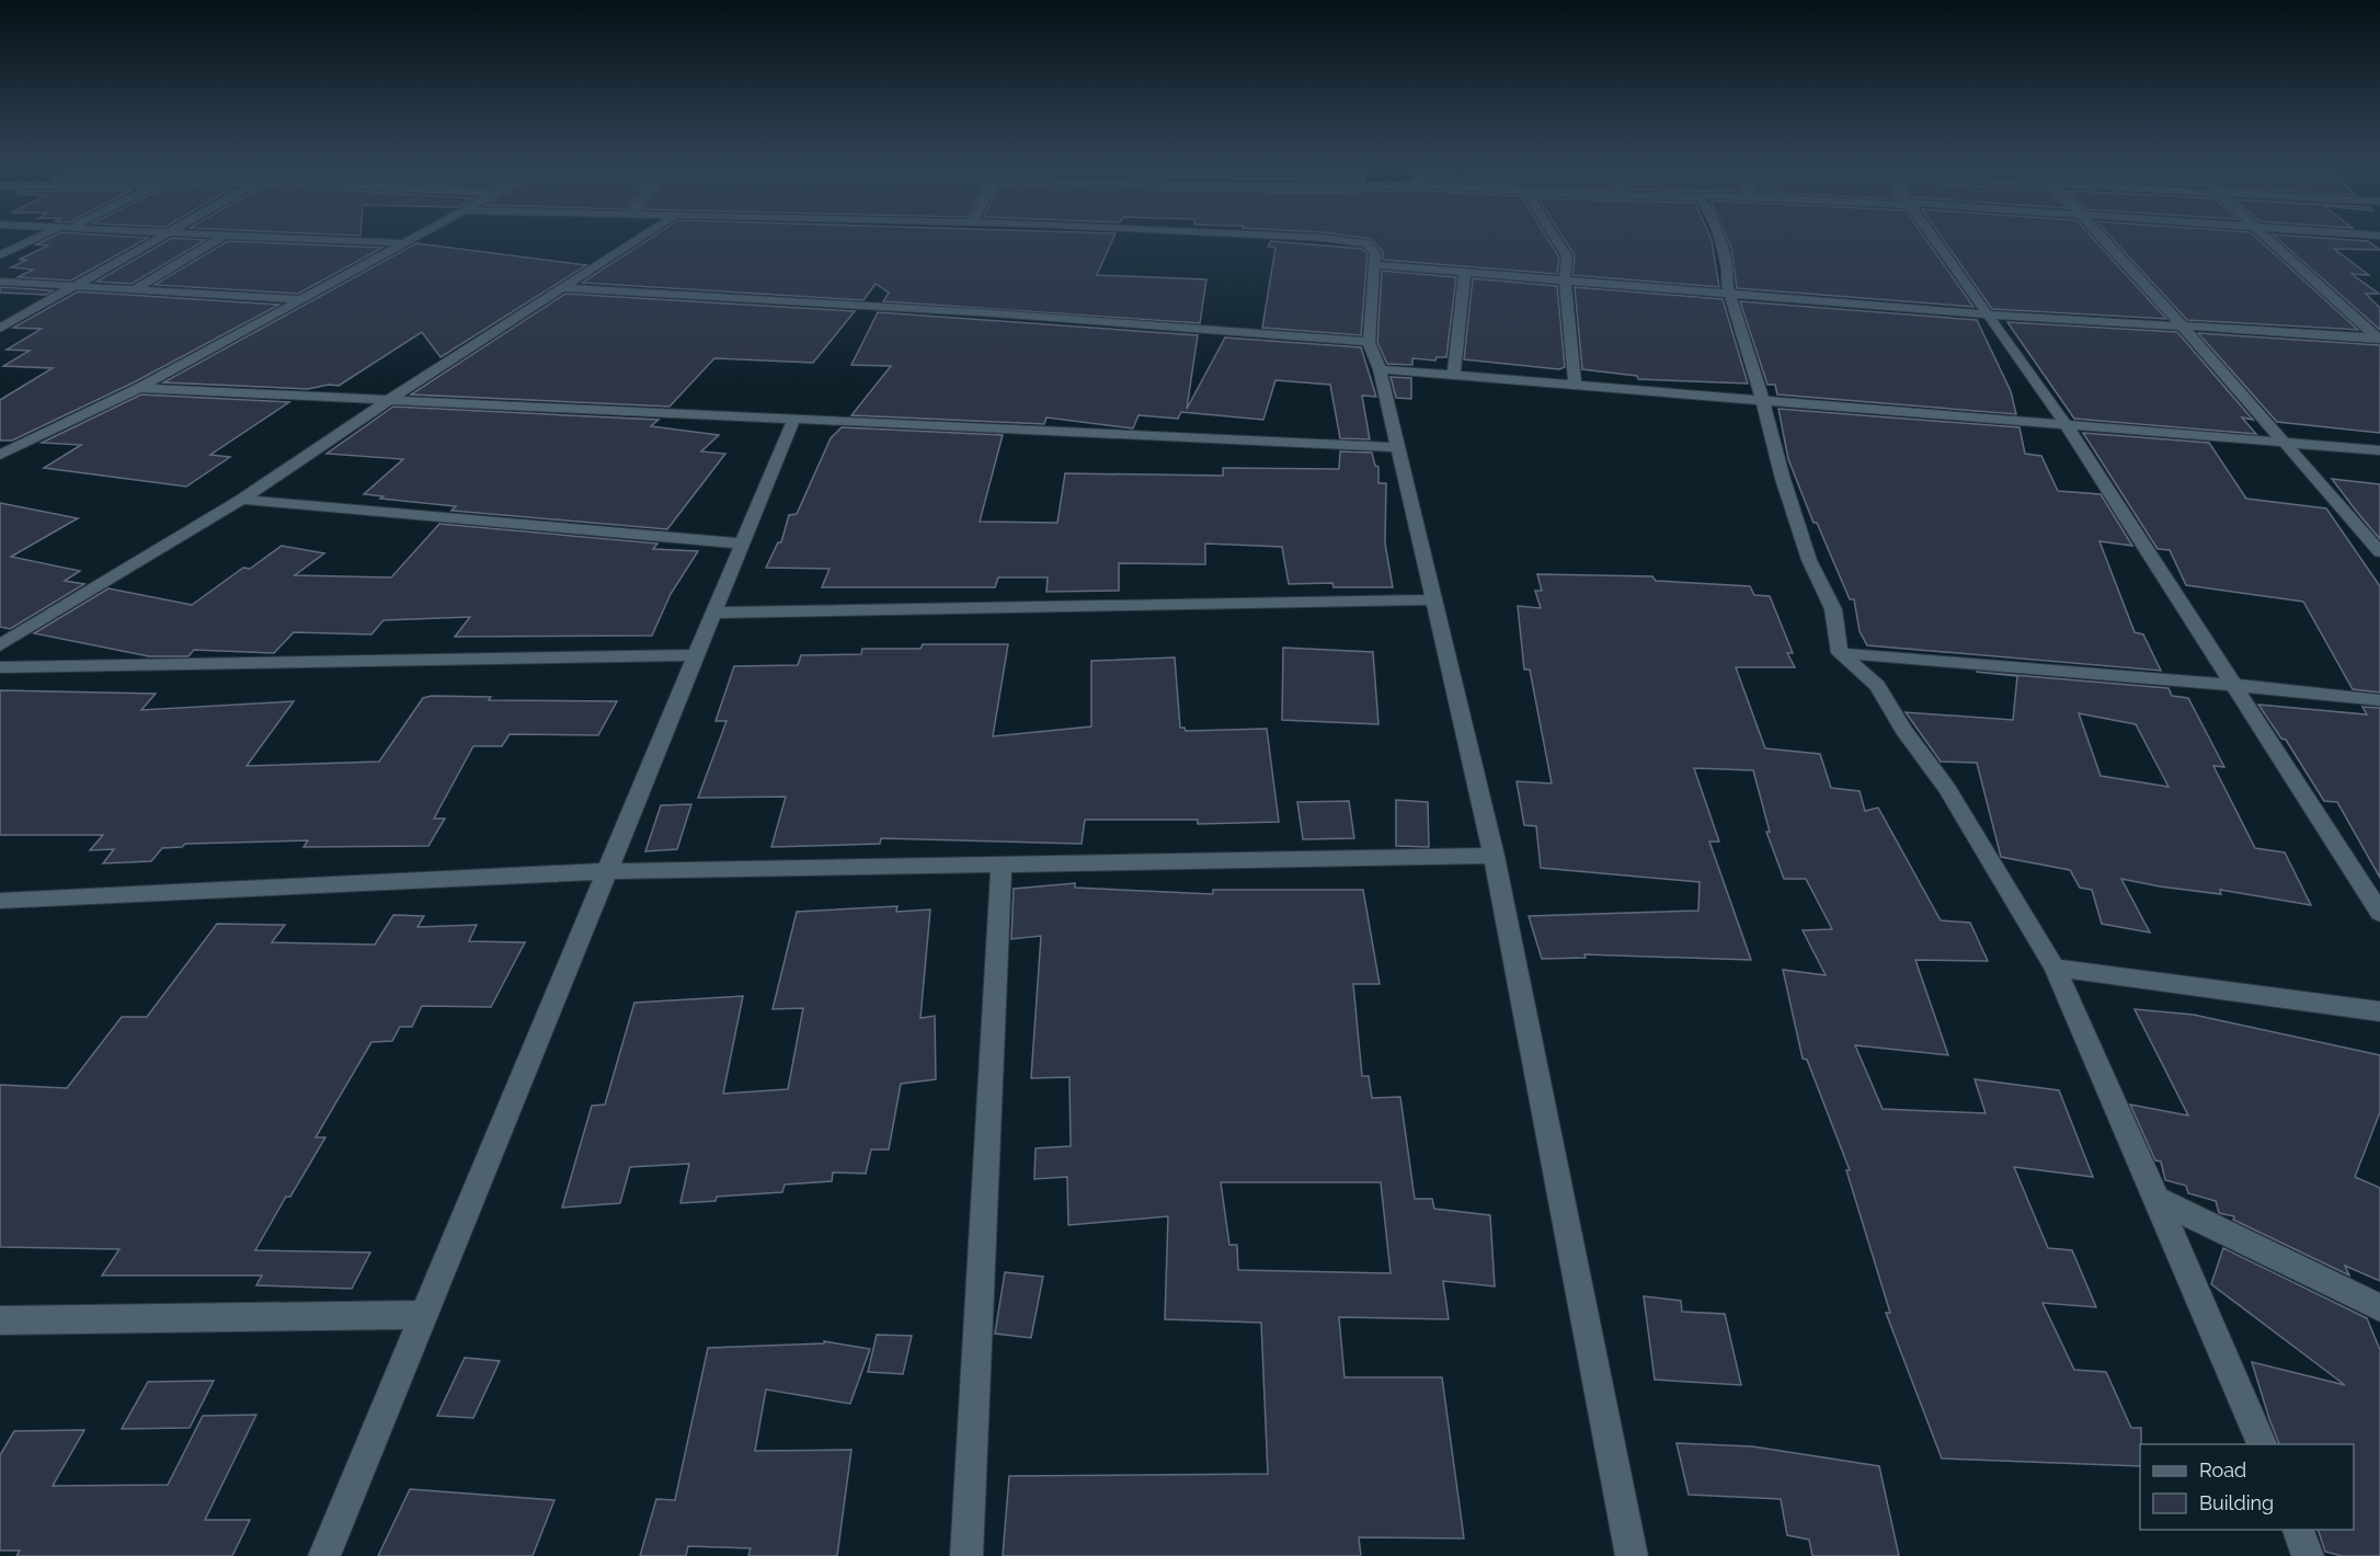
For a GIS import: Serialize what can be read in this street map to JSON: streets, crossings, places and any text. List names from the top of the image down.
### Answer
{
  "legend": ["Road", "Building"]
}
